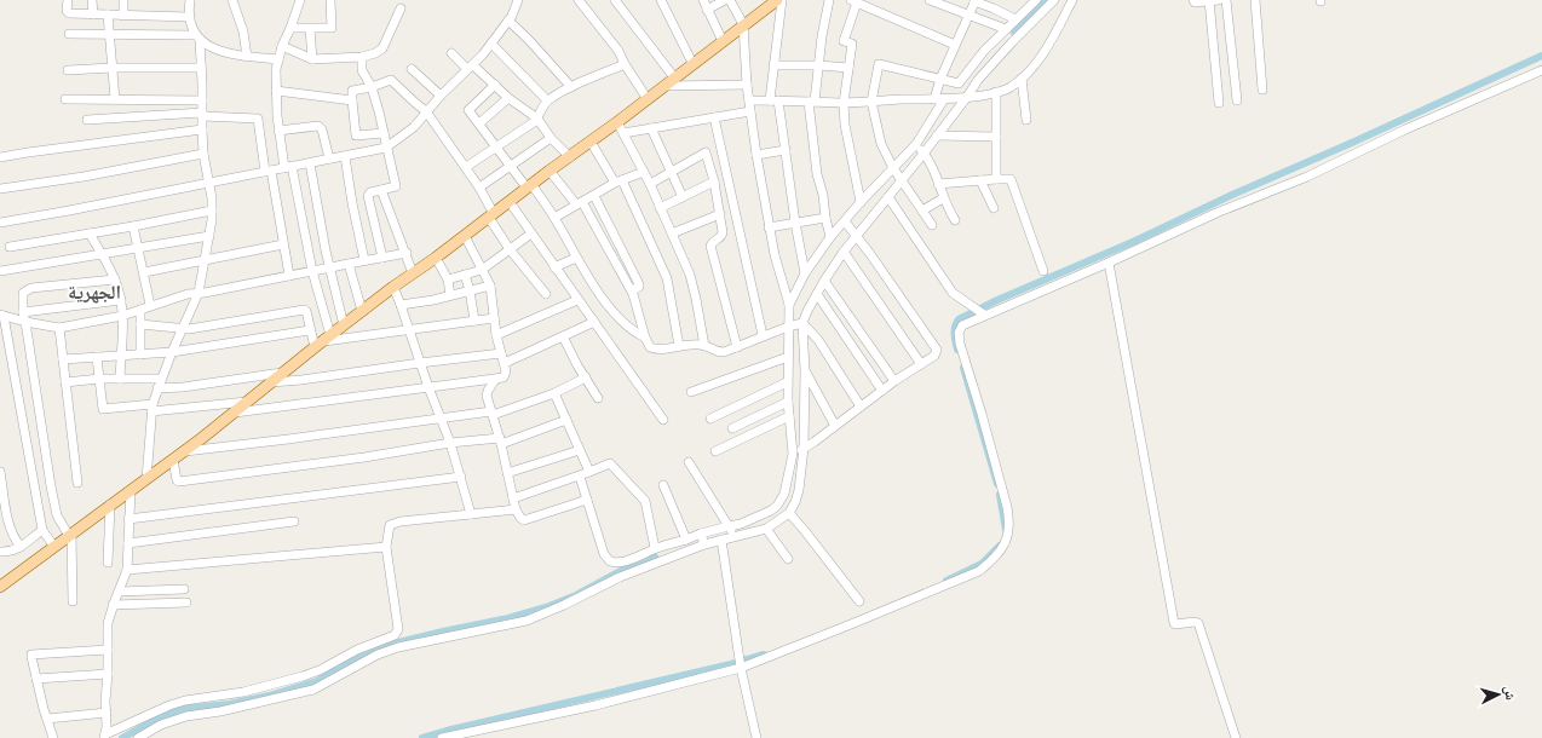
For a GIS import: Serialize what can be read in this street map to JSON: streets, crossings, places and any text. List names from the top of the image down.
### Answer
{
  "districts": ["الجهرية"],
  "north": "right"
}
